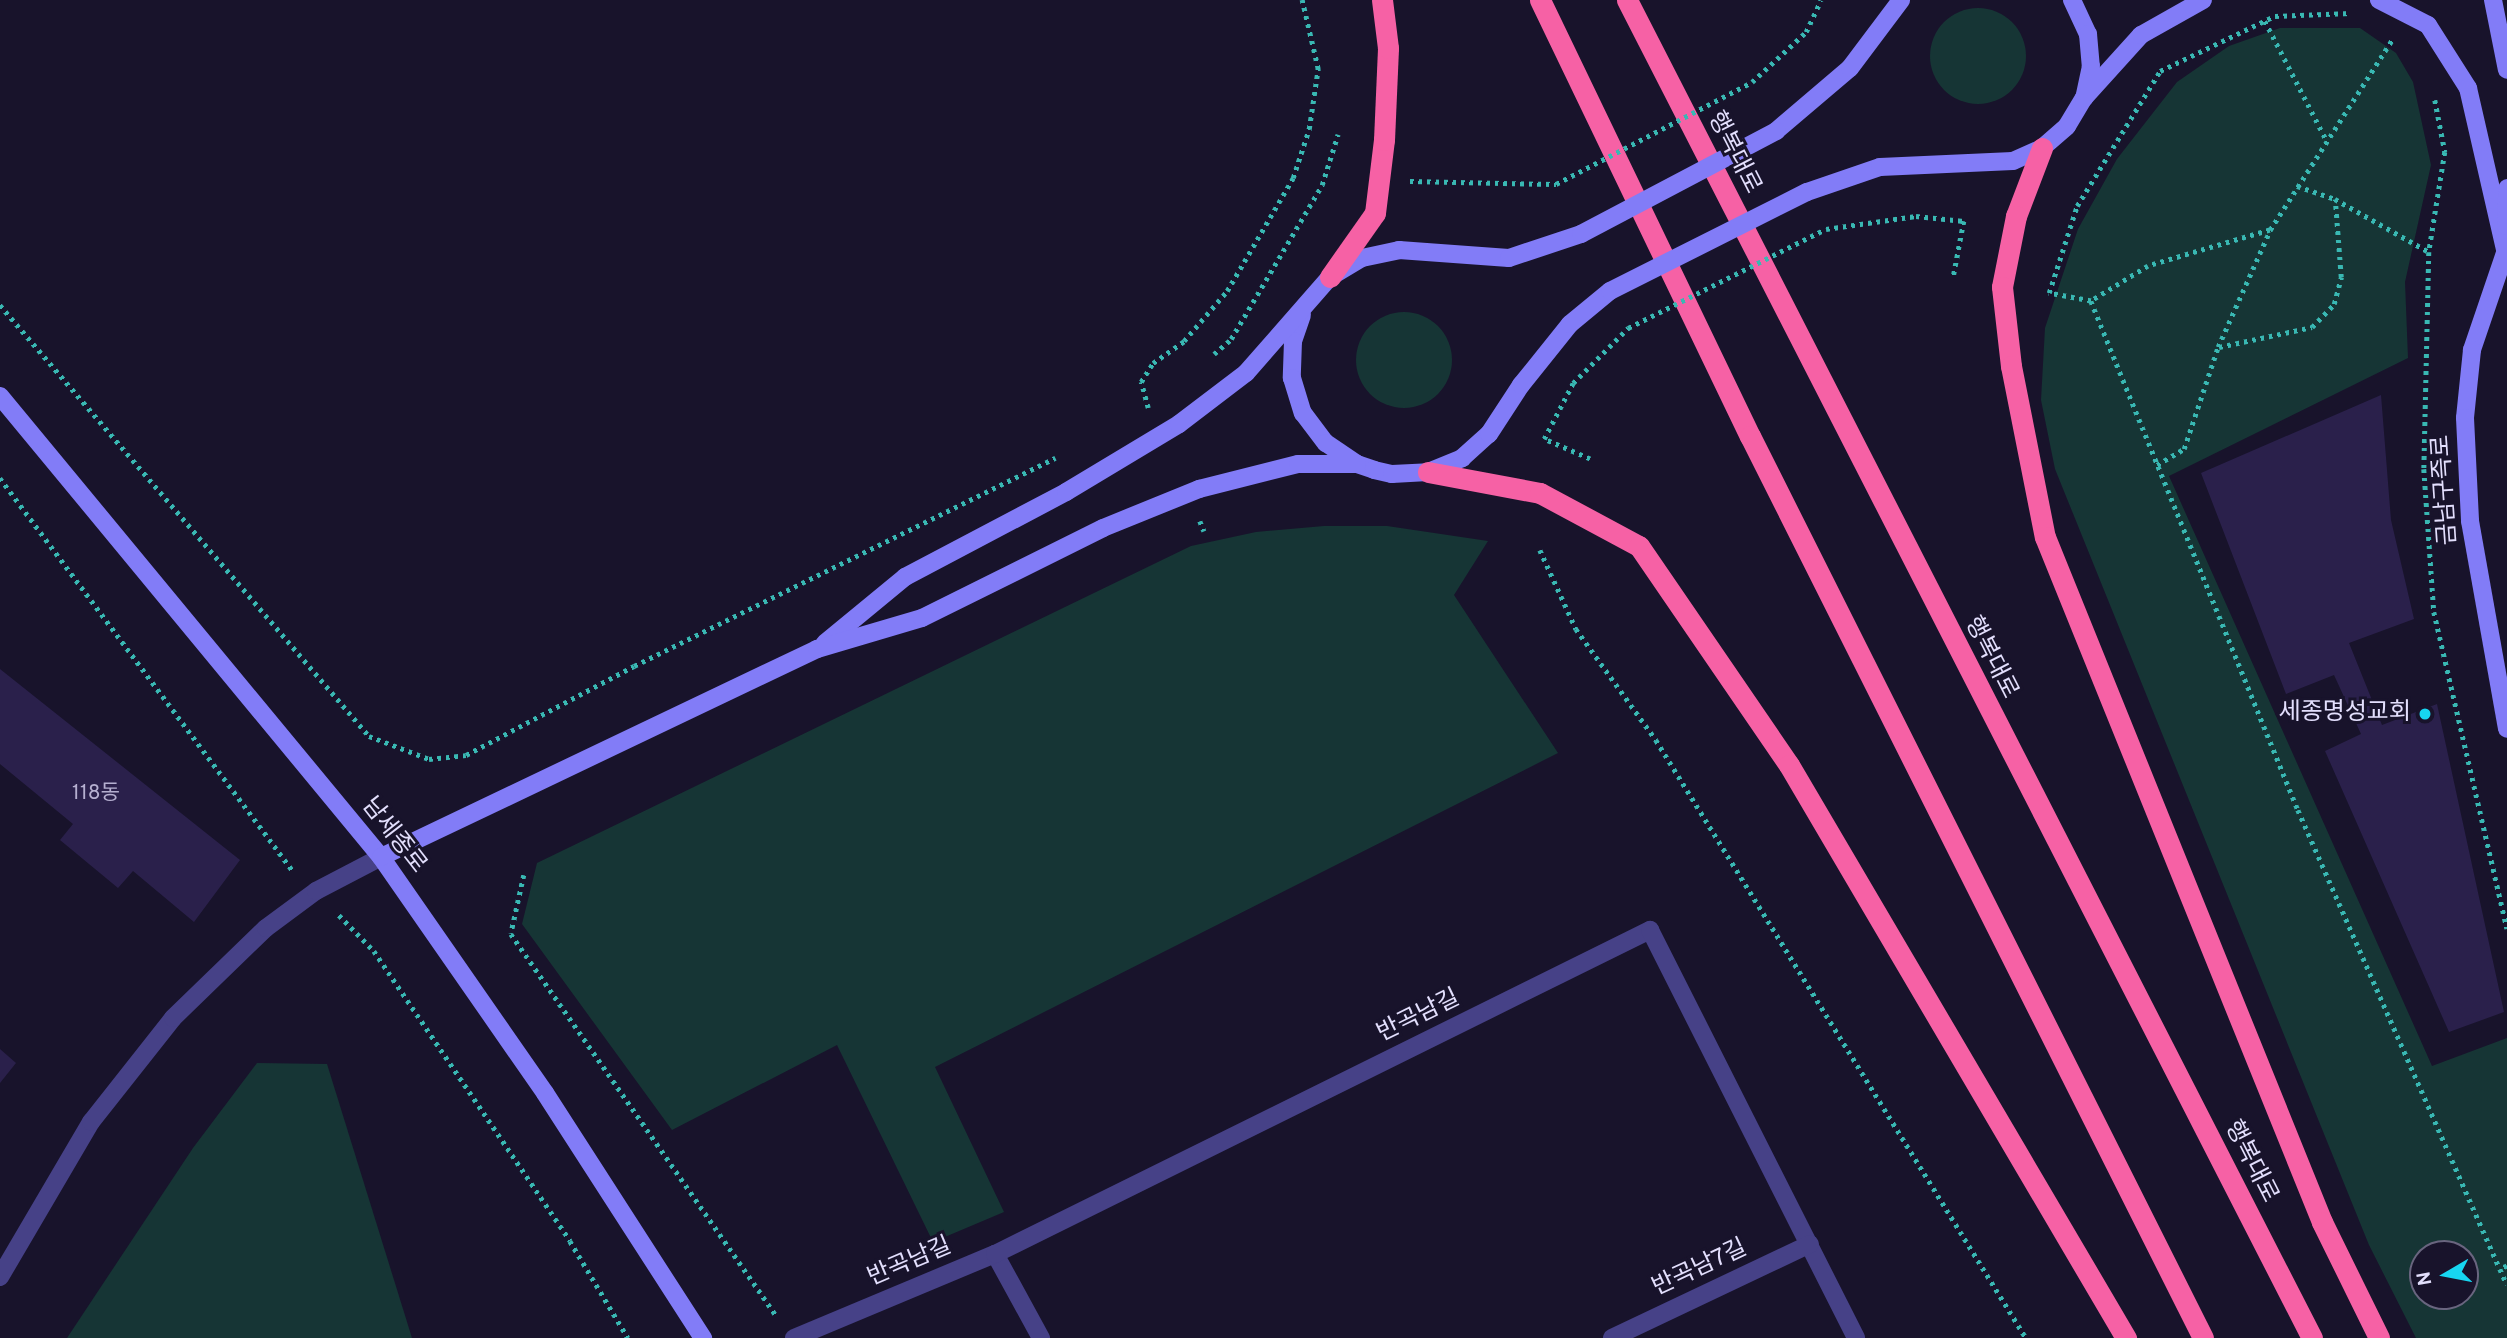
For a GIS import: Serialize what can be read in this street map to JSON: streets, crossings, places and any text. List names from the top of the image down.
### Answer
{
  "streets": {
    "highway": ["행복대로"],
    "street": [
      "금남구즉로",
      "남세종로",
      "반곡남길",
      "반곡남7길"
    ]
  },
  "crossings": [
    ["반곡남길", "반곡남7길"]
  ],
  "places": ["세종명성교회"],
  "house_numbers": ["118동"],
  "north": "left"
}
